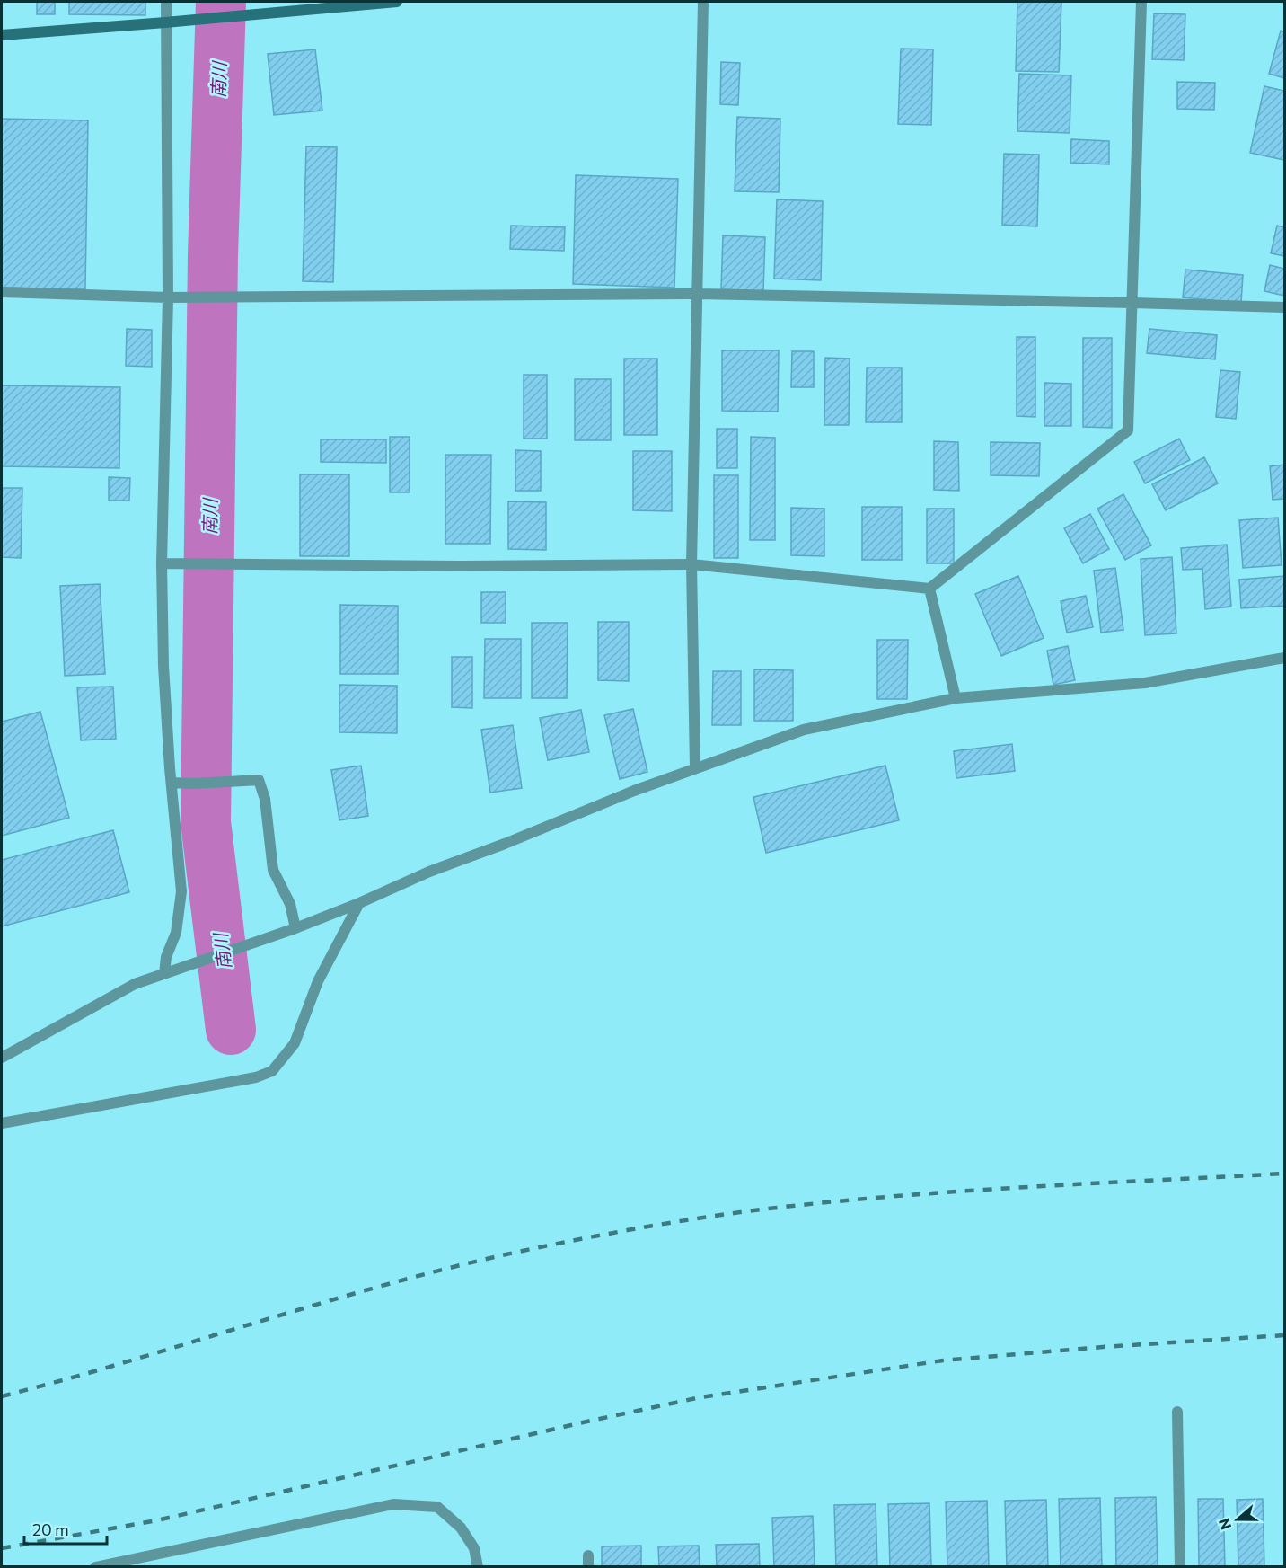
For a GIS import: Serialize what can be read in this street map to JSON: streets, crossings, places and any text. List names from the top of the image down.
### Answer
{
  "water": ["南川"],
  "scale_bar": "20 m",
  "north": "left"
}
